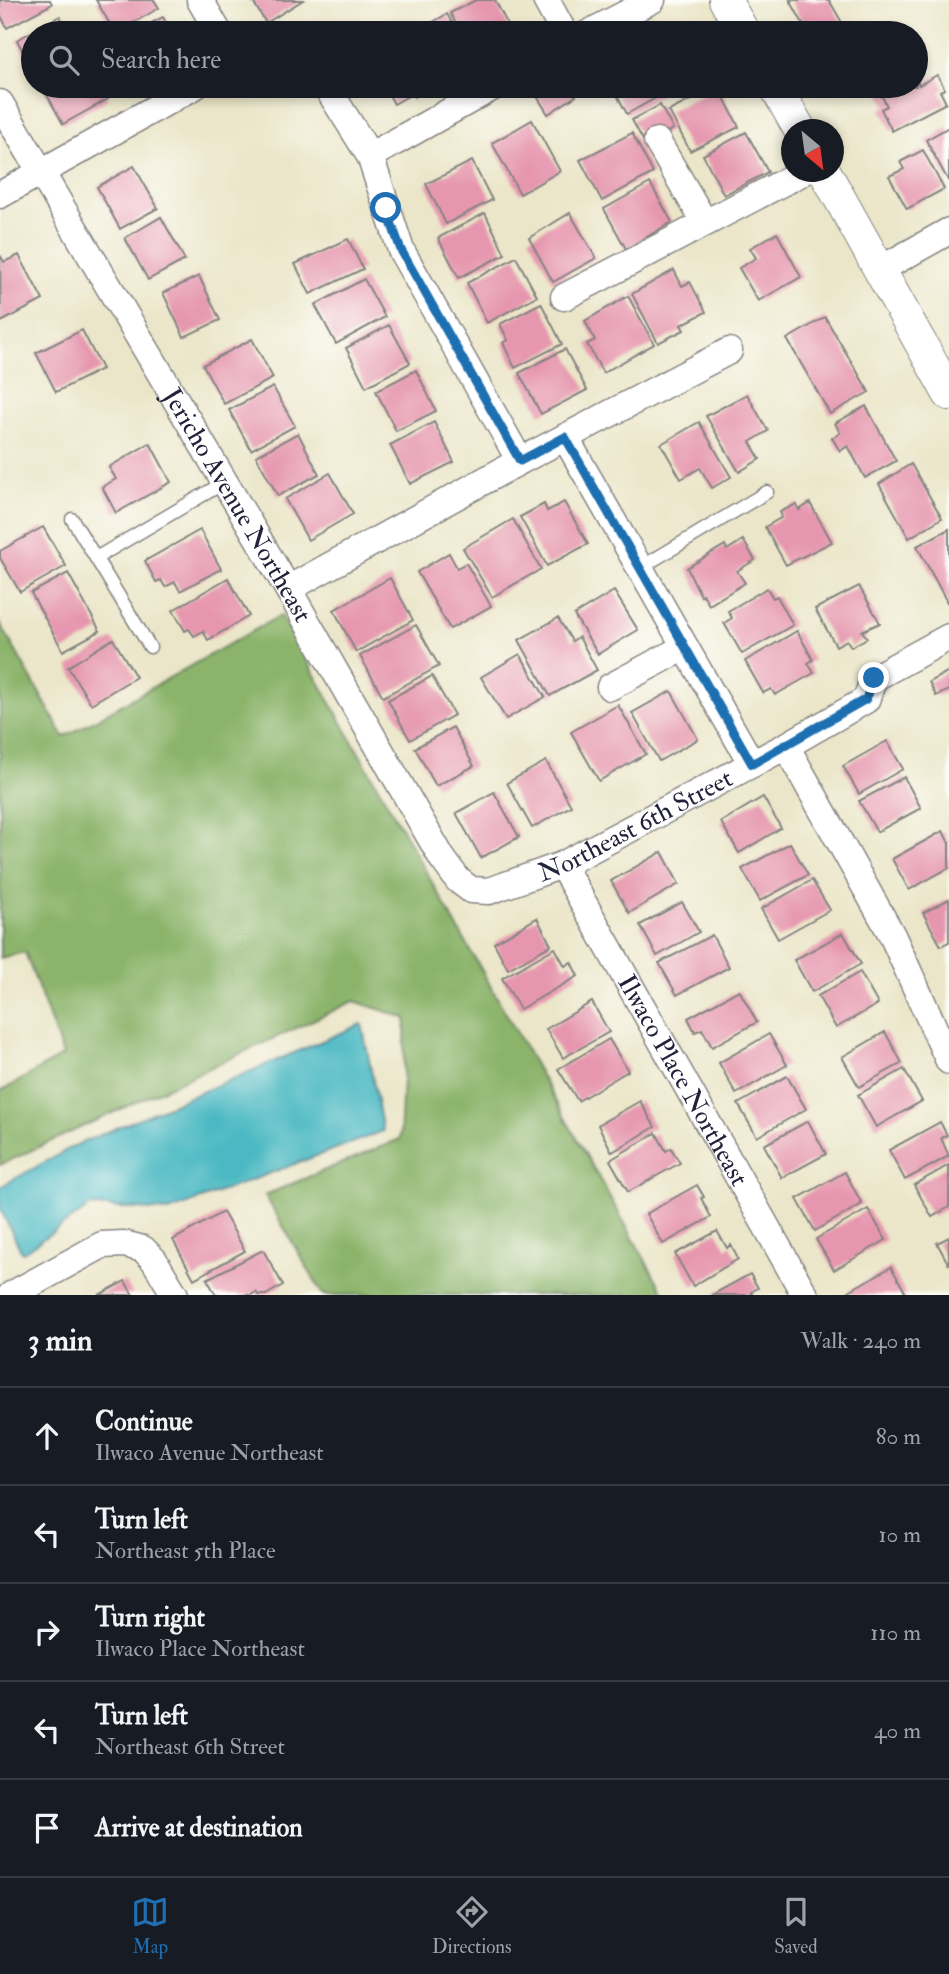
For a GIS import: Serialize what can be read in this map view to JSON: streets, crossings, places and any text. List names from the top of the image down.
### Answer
{
  "streets": {
    "street": ["Jericho Avenue Northeast", "Northeast 6th Street", "Ilwaco Place Northeast"]
  },
  "crossings": [
    ["Jericho Avenue Northeast", "Northeast 6th Street"],
    ["Northeast 6th Street", "Ilwaco Place Northeast"]
  ],
  "north": "bottom right",
  "page": {
    "search": "Search here",
    "heading": ["3 min", "Walk · 240 m"],
    "list": [
      ["Continue", "Ilwaco Avenue Northeast", "80 m"],
      ["Turn left", "Northeast 5th Place", "10 m"],
      ["Turn right", "Ilwaco Place Northeast", "110 m"],
      ["Turn left", "Northeast 6th Street", "40 m"],
      "Arrive at destination"
    ],
    "nav": ["Map", "Directions", "Saved"]
  }
}
